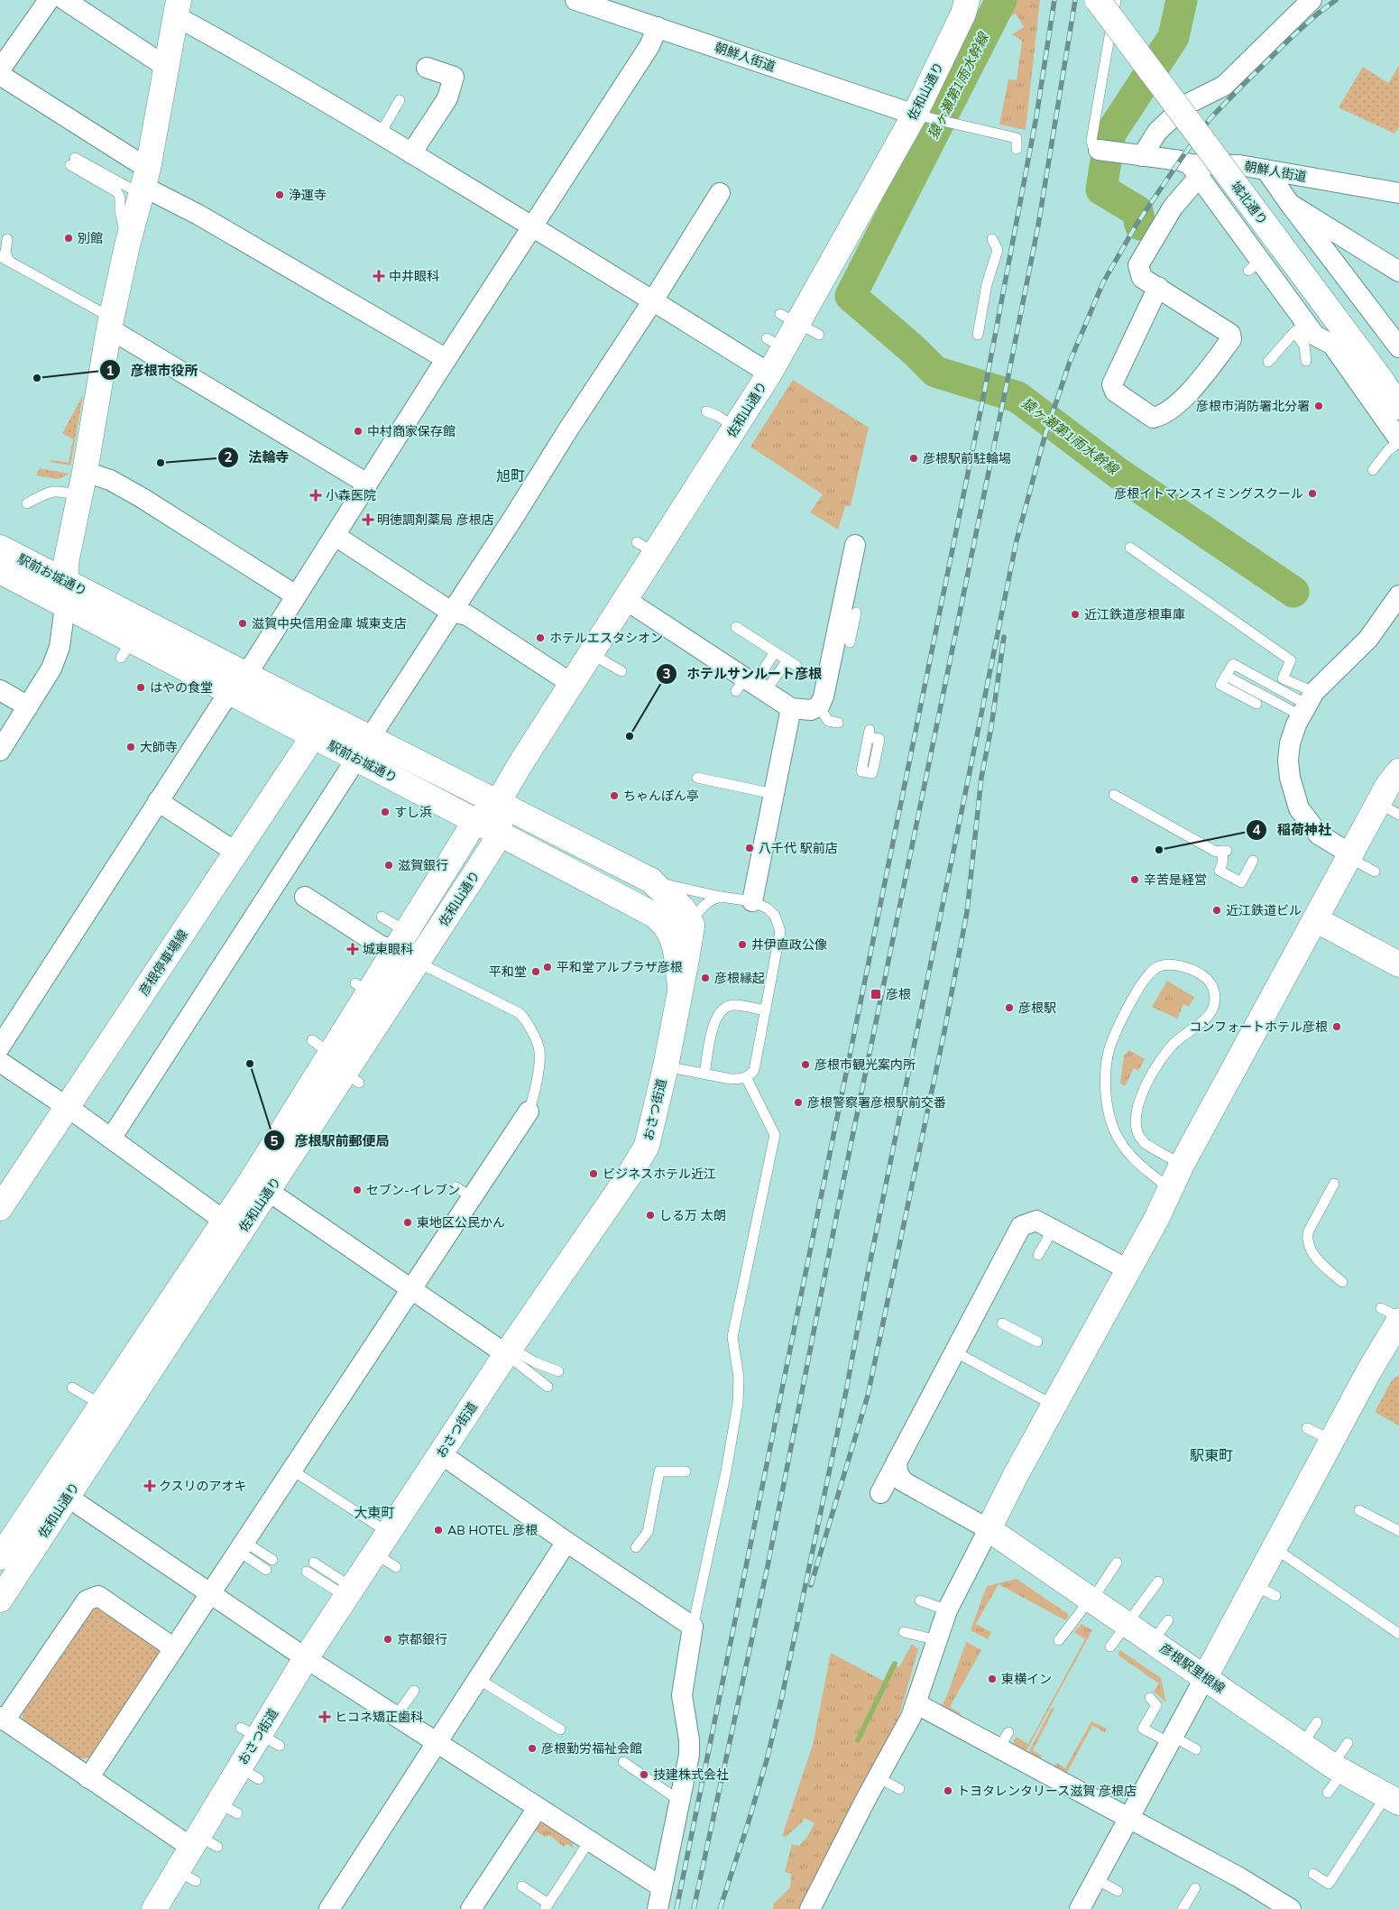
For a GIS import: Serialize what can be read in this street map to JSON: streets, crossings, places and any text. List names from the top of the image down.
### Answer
{
  "streets": {
    "street": [
      "朝鮮人街道",
      "佐和山通り",
      "城北通り",
      "駅前お城通り",
      "彦根停車場線",
      "おさつ街道",
      "彦根駅里根線"
    ]
  },
  "crossings": [
    ["朝鮮人街道", "佐和山通り"],
    ["佐和山通り", "駅前お城通り"],
    ["駅前お城通り", "彦根停車場線"],
    ["駅前お城通り", "おさつ街道"]
  ],
  "districts": ["旭町", "駅東町", "大東町"],
  "water": ["猿ヶ瀬第1雨水幹線"],
  "places": {
    "other": [
      "浄運寺",
      "別館",
      "彦根市役所",
      "彦根市消防署北分署",
      "中村商家保存館",
      "彦根駅前駐輪場",
      "法輪寺",
      "彦根イトマンスイミングスクール",
      "近江鉄道彦根車庫",
      "滋賀中央信用金庫 城東支店",
      "ホテルエスタシオン",
      "はやの食堂",
      "ホテルサンルート彦根",
      "大師寺",
      "ちゃんぽん亭",
      "すし浜",
      "八千代 駅前店",
      "稲荷神社",
      "滋賀銀行",
      "辛苦是経営",
      "近江鉄道ビル",
      "井伊直政公像",
      "平和堂アルプラザ彦根",
      "平和堂",
      "彦根縁起",
      "彦根駅",
      "コンフォートホテル彦根",
      "彦根駅前郵便局",
      "彦根市観光案内所",
      "彦根警察署彦根駅前交番",
      "ビジネスホテル近江",
      "セブン-イレブン",
      "しる万 太朗",
      "東地区公民かん",
      "AB HOTEL 彦根",
      "京都銀行",
      "東横イン",
      "彦根勤労福祉会館",
      "技建株式会社",
      "トヨタレンタリース滋賀 彦根店"
    ],
    "health": [
      "中井眼科",
      "小森医院",
      "明徳調剤薬局 彦根店",
      "城東眼科",
      "クスリのアオキ",
      "ヒコネ矯正歯科"
    ],
    "transit": ["彦根"]
  }
}
